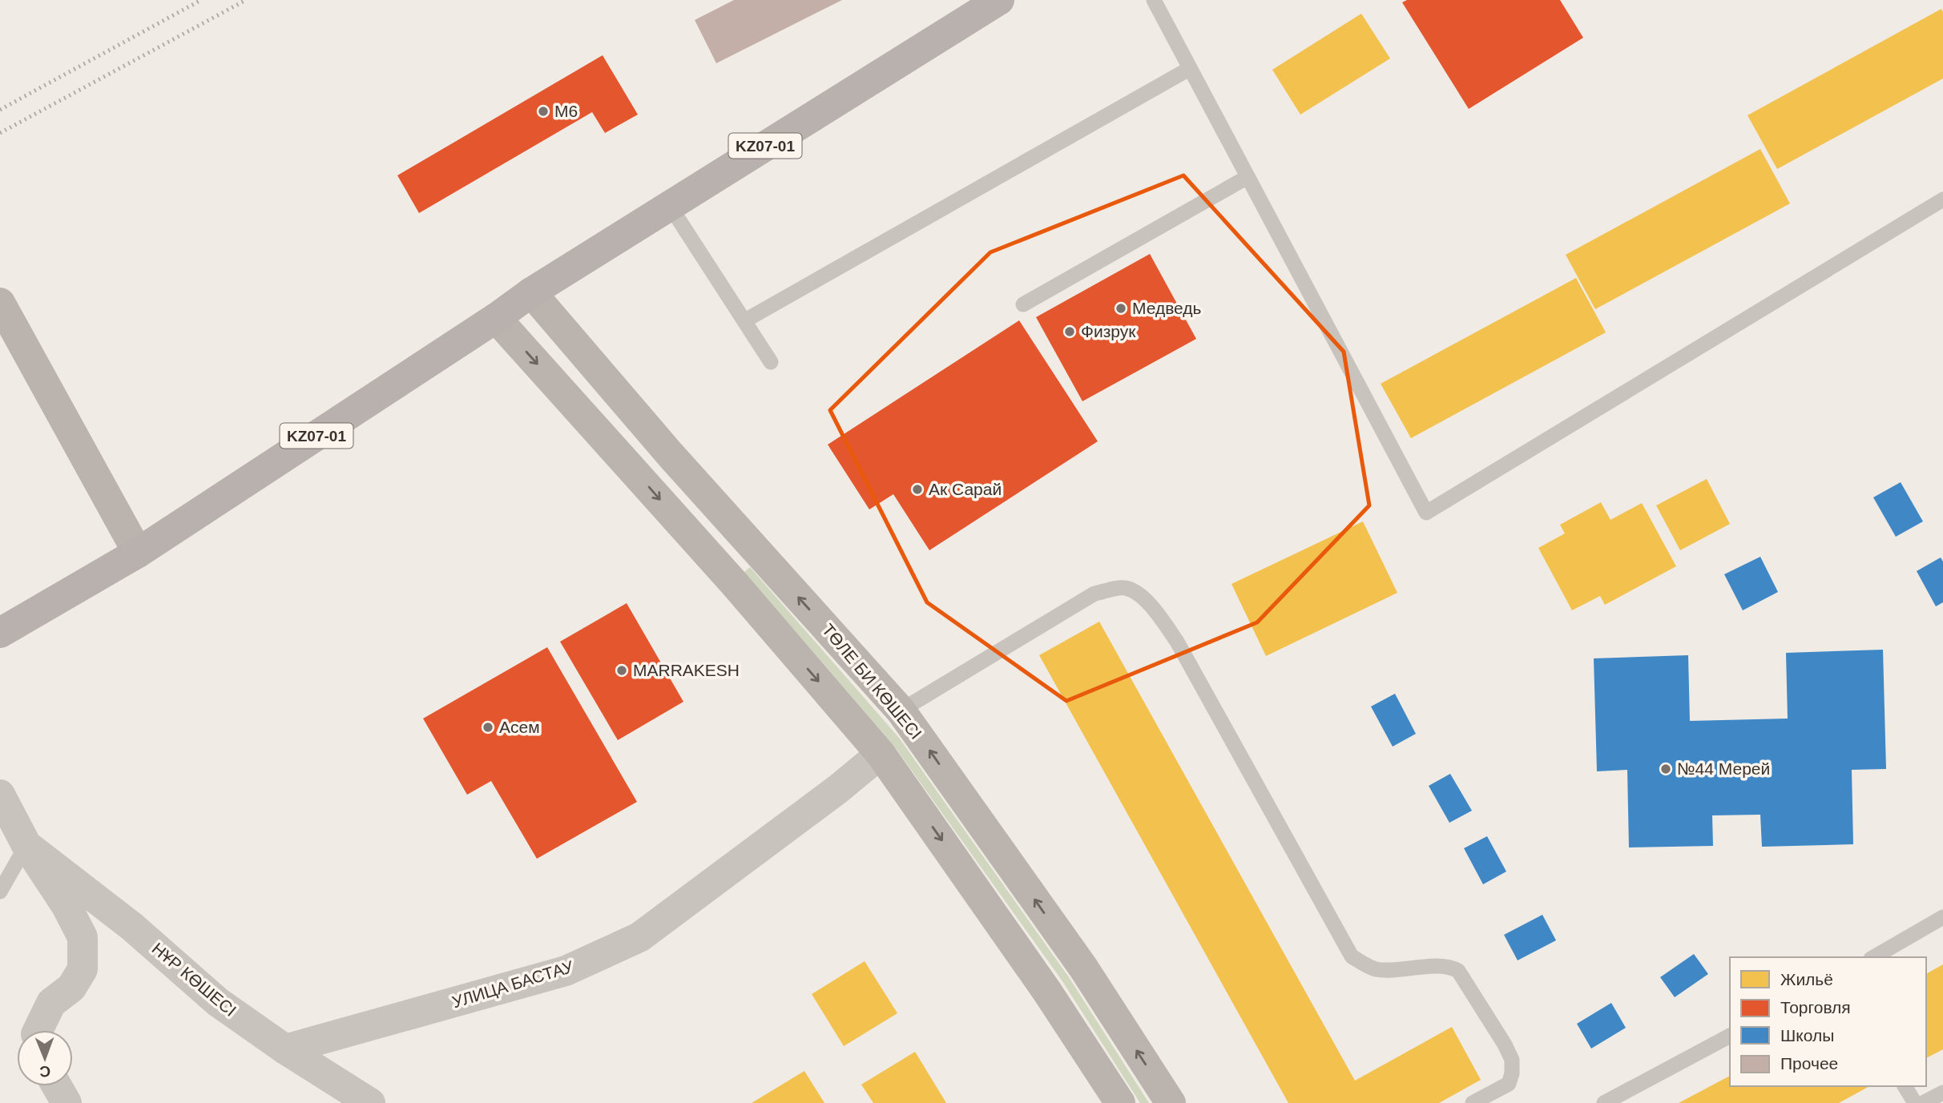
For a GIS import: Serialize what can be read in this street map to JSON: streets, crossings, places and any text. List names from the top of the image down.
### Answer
{
  "streets": {
    "main road": ["KZ07-01", "ТӨЛЕ БИ КӨШЕСІ"],
    "street": ["НҰР КӨШЕСІ", "УЛИЦА БАСТАУ"]
  },
  "crossings": [
    ["KZ07-01", "ТӨЛЕ БИ КӨШЕСІ"],
    ["НҰР КӨШЕСІ", "УЛИЦА БАСТАУ"]
  ],
  "places": [
    "М6",
    "Медведь",
    "Физрук",
    "Ак Сарай",
    "MARRAKESH",
    "Асем",
    "№44 Мерей"
  ],
  "legend": [
    "Жильё",
    "Торговля",
    "Школы",
    "Прочее"
  ],
  "north": "bottom"
}
